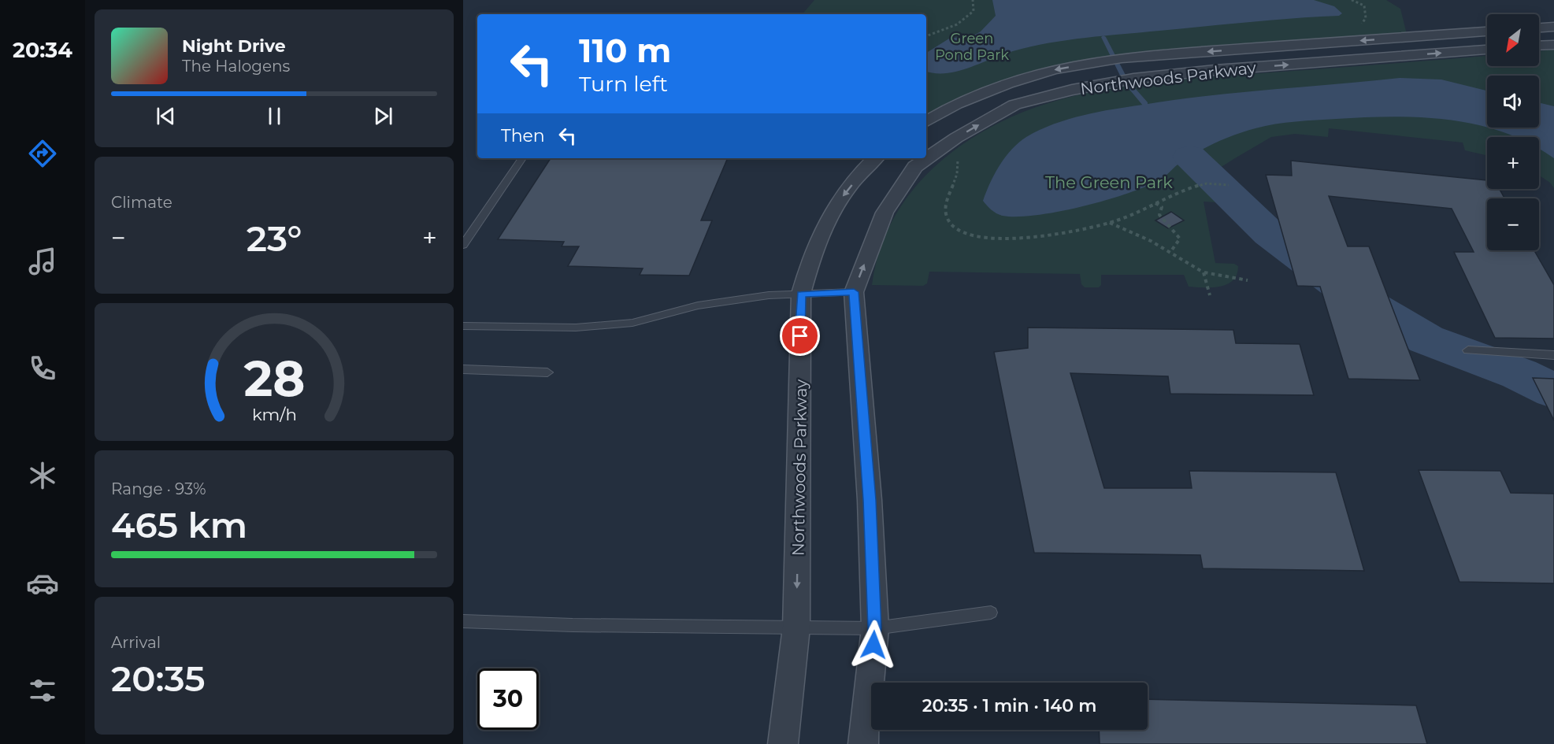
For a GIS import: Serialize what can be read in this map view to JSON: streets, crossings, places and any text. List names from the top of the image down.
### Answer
{
  "streets": {
    "street": ["Northwoods Parkway"]
  },
  "parks": ["Green Pond Park", "The Green Park"],
  "north": "bottom left",
  "page": {
    "tabs": "20:34",
    "map_buttons": ["+", "−"],
    "turn": ["110 m", "Turn left"],
    "song": ["Night Drive", "The Halogens"],
    "then": "Then",
    "tile": [
      "Climate",
      ["Range · 93%", "465 km"],
      ["Arrival", "20:35"]
    ],
    "heat": ["−", "23°", "+"],
    "limit": "30",
    "trip": "20:35 · 1 min · 140 m",
    "gauge": ["28", "km/h"]
  }
}
